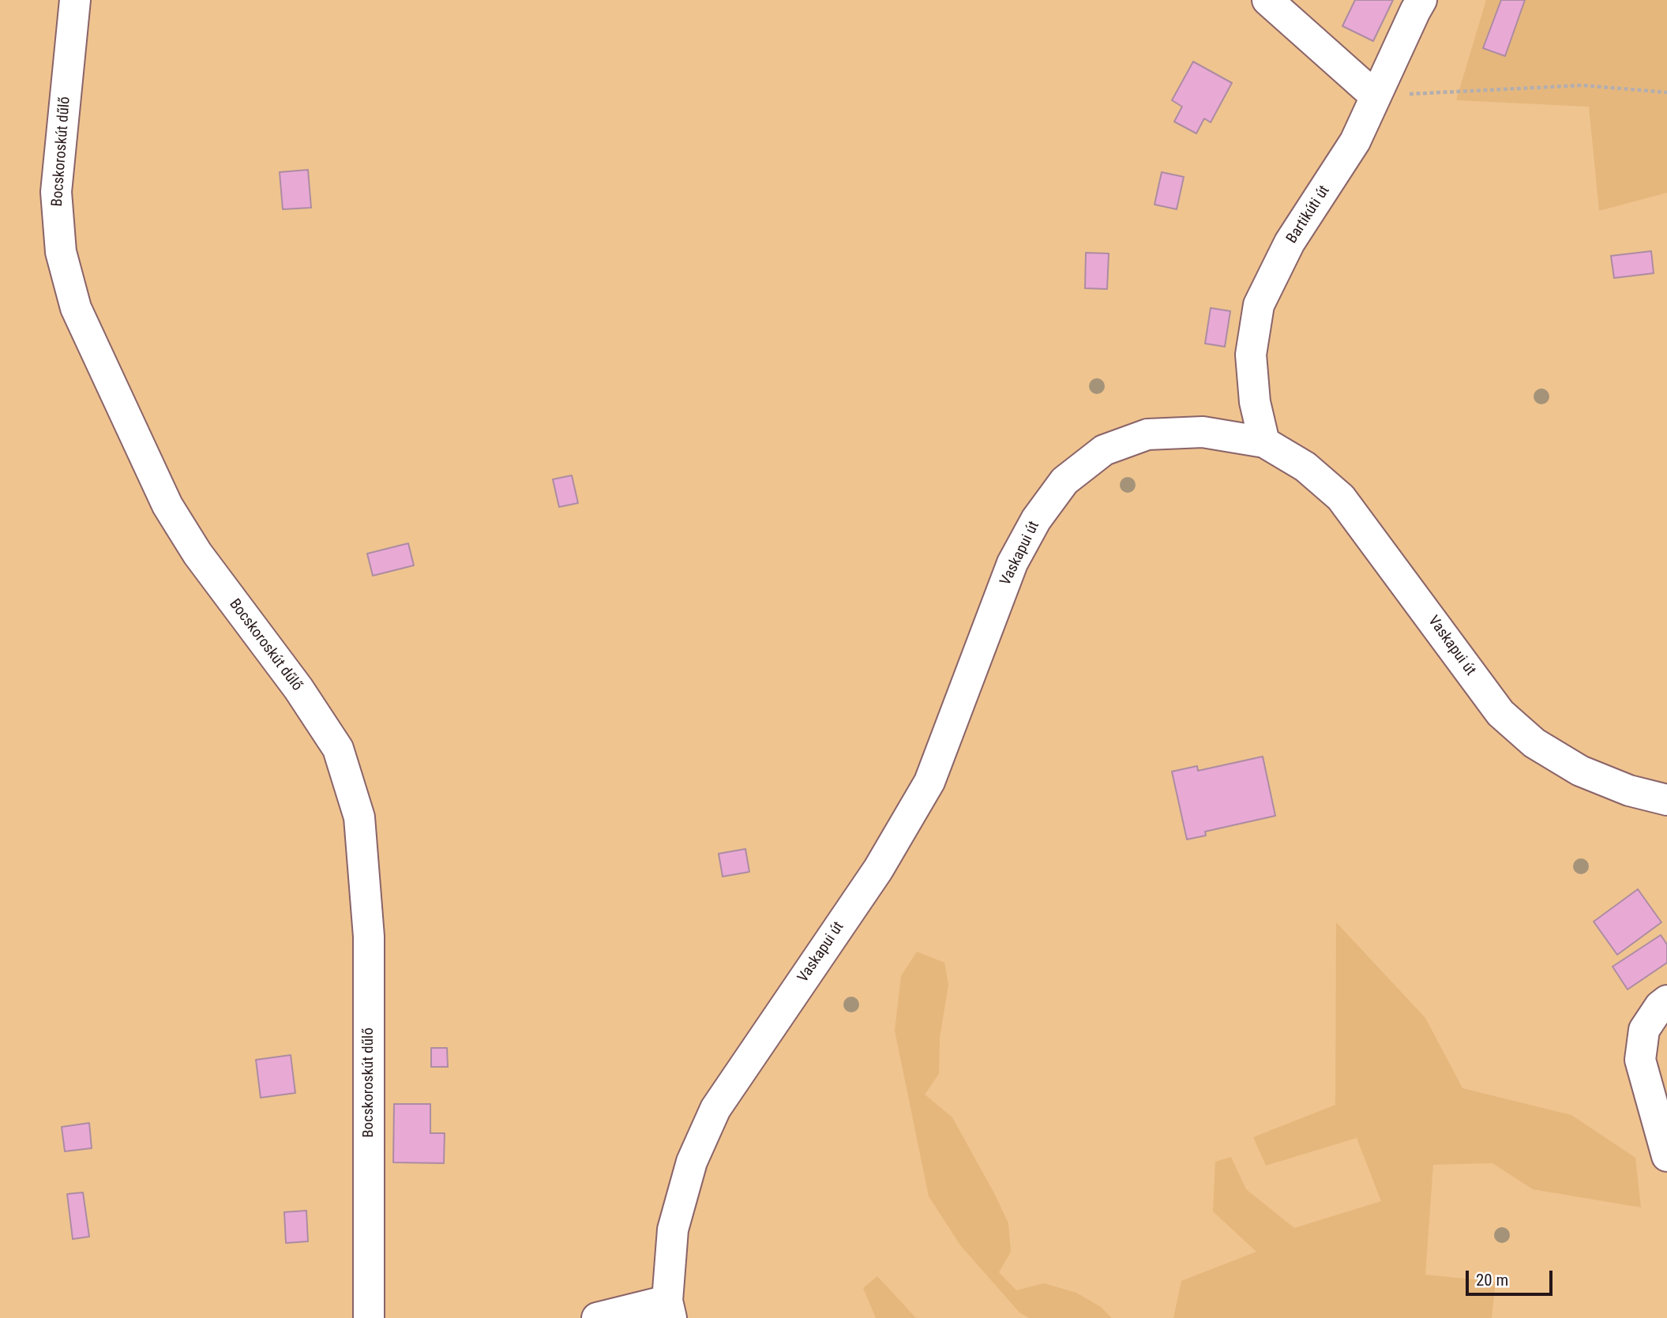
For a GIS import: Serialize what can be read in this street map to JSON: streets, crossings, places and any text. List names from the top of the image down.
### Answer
{
  "streets": {
    "street": ["Bocskoroskút dűlő", "Bartikúti út", "Vaskapui út"]
  },
  "crossings": [
    ["Bartikúti út", "Vaskapui út"]
  ],
  "scale_bar": "20 m"
}
